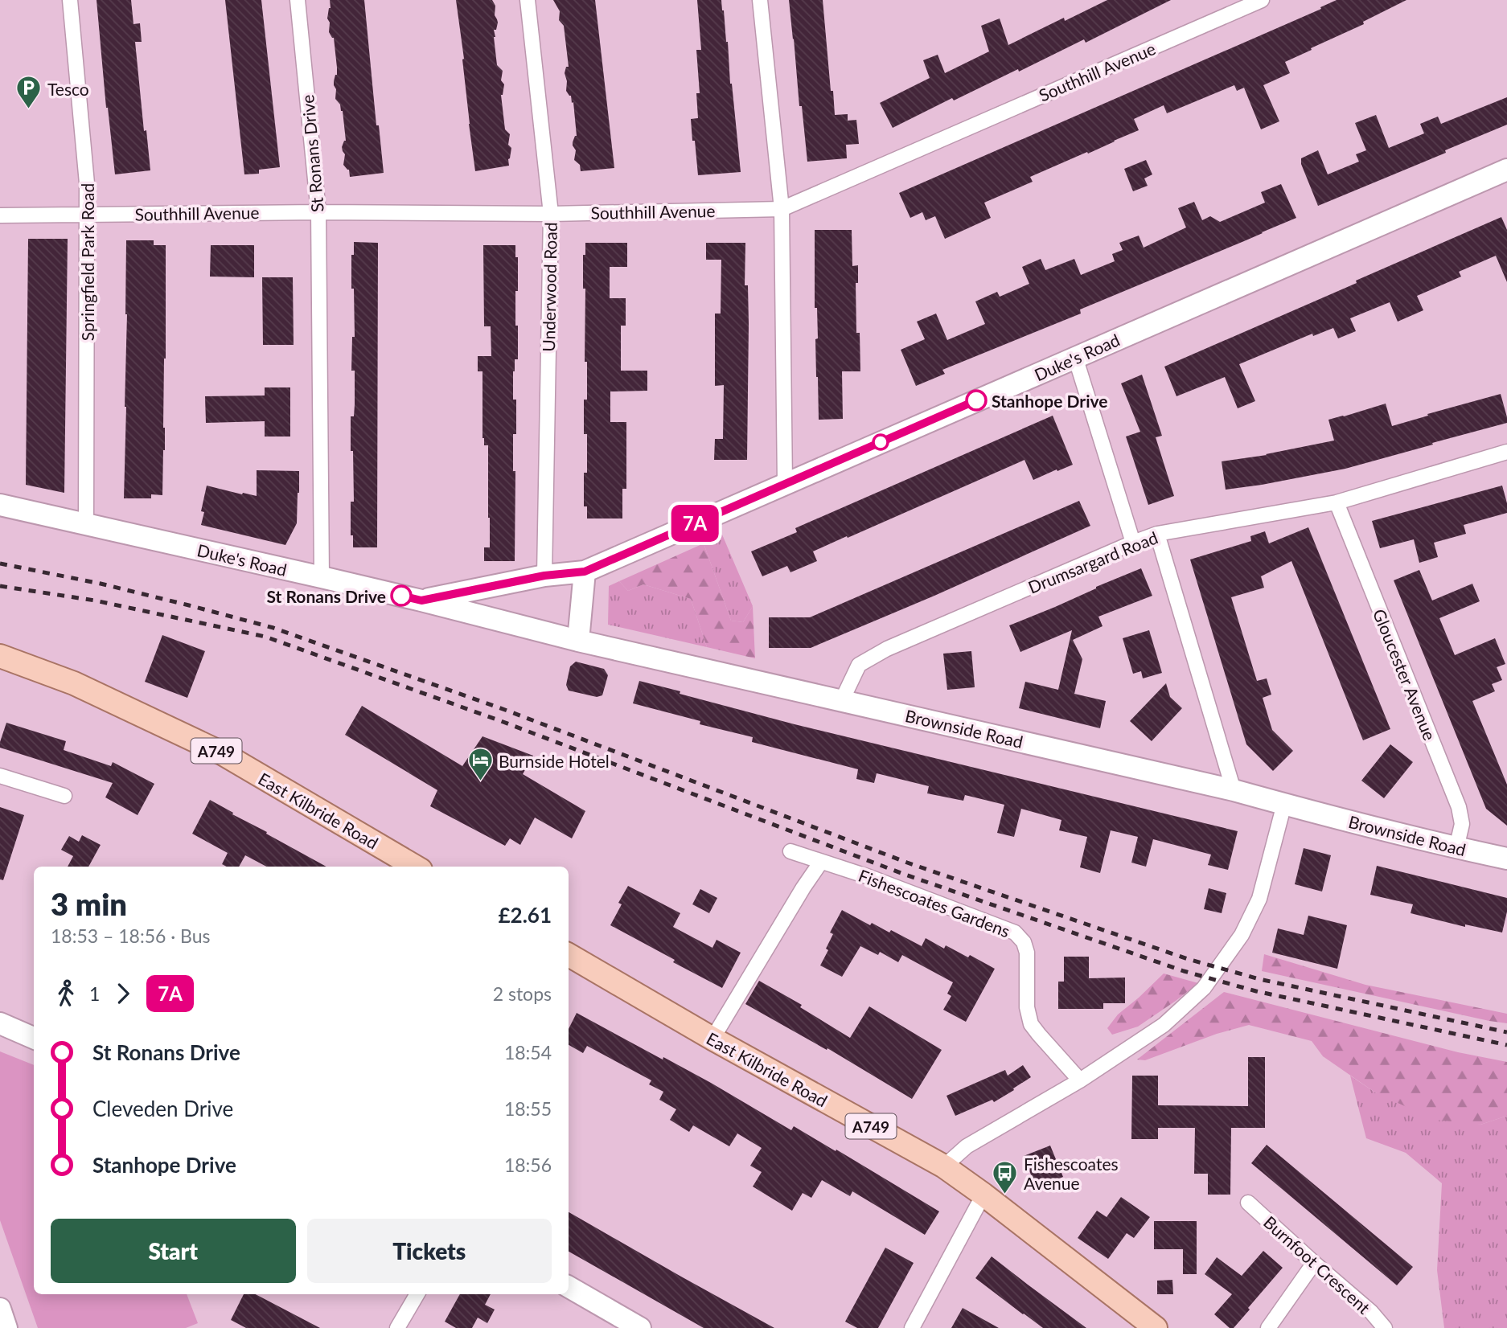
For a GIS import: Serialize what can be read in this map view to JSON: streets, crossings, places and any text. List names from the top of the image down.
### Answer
{
  "streets": {
    "main road": [
      "Duke's Road",
      "Brownside Road",
      "A749",
      "East Kilbride Road"
    ],
    "street": [
      "Southhill Avenue",
      "St Ronans Drive",
      "Springfield Park Road",
      "Underwood Road",
      "Drumsargard Road",
      "Gloucester Avenue",
      "Fishescoates Gardens",
      "Burnfoot Crescent"
    ]
  },
  "crossings": [
    ["Southhill Avenue", "St Ronans Drive"],
    ["Southhill Avenue", "Springfield Park Road"],
    ["Southhill Avenue", "Underwood Road"],
    ["St Ronans Drive", "Duke's Road"],
    ["Springfield Park Road", "Duke's Road"],
    ["Underwood Road", "Duke's Road"],
    ["Duke's Road", "Brownside Road"],
    ["Drumsargard Road", "Gloucester Avenue"],
    ["Drumsargard Road", "Brownside Road"],
    ["Gloucester Avenue", "Brownside Road"]
  ],
  "places": {
    "parking": ["Tesco"],
    "other": ["Stanhope Drive", "St Ronans Drive"],
    "hotel": ["Burnside Hotel"],
    "bus stop": ["Fishescoates Avenue"]
  },
  "lines": ["bus line 7A"],
  "page": {
    "on_map": "7A",
    "heading": ["3 min", "18:53 – 18:56 · Bus", "£2.61"],
    "legs": ["1", "7A", "2 stops"],
    "list": [
      {
        "name": "St Ronans Drive",
        "value": "18:54"
      },
      {
        "name": "Cleveden Drive",
        "value": "18:55"
      },
      {
        "name": "Stanhope Drive",
        "value": "18:56"
      }
    ],
    "buttons": ["Start", "Tickets"]
  }
}
